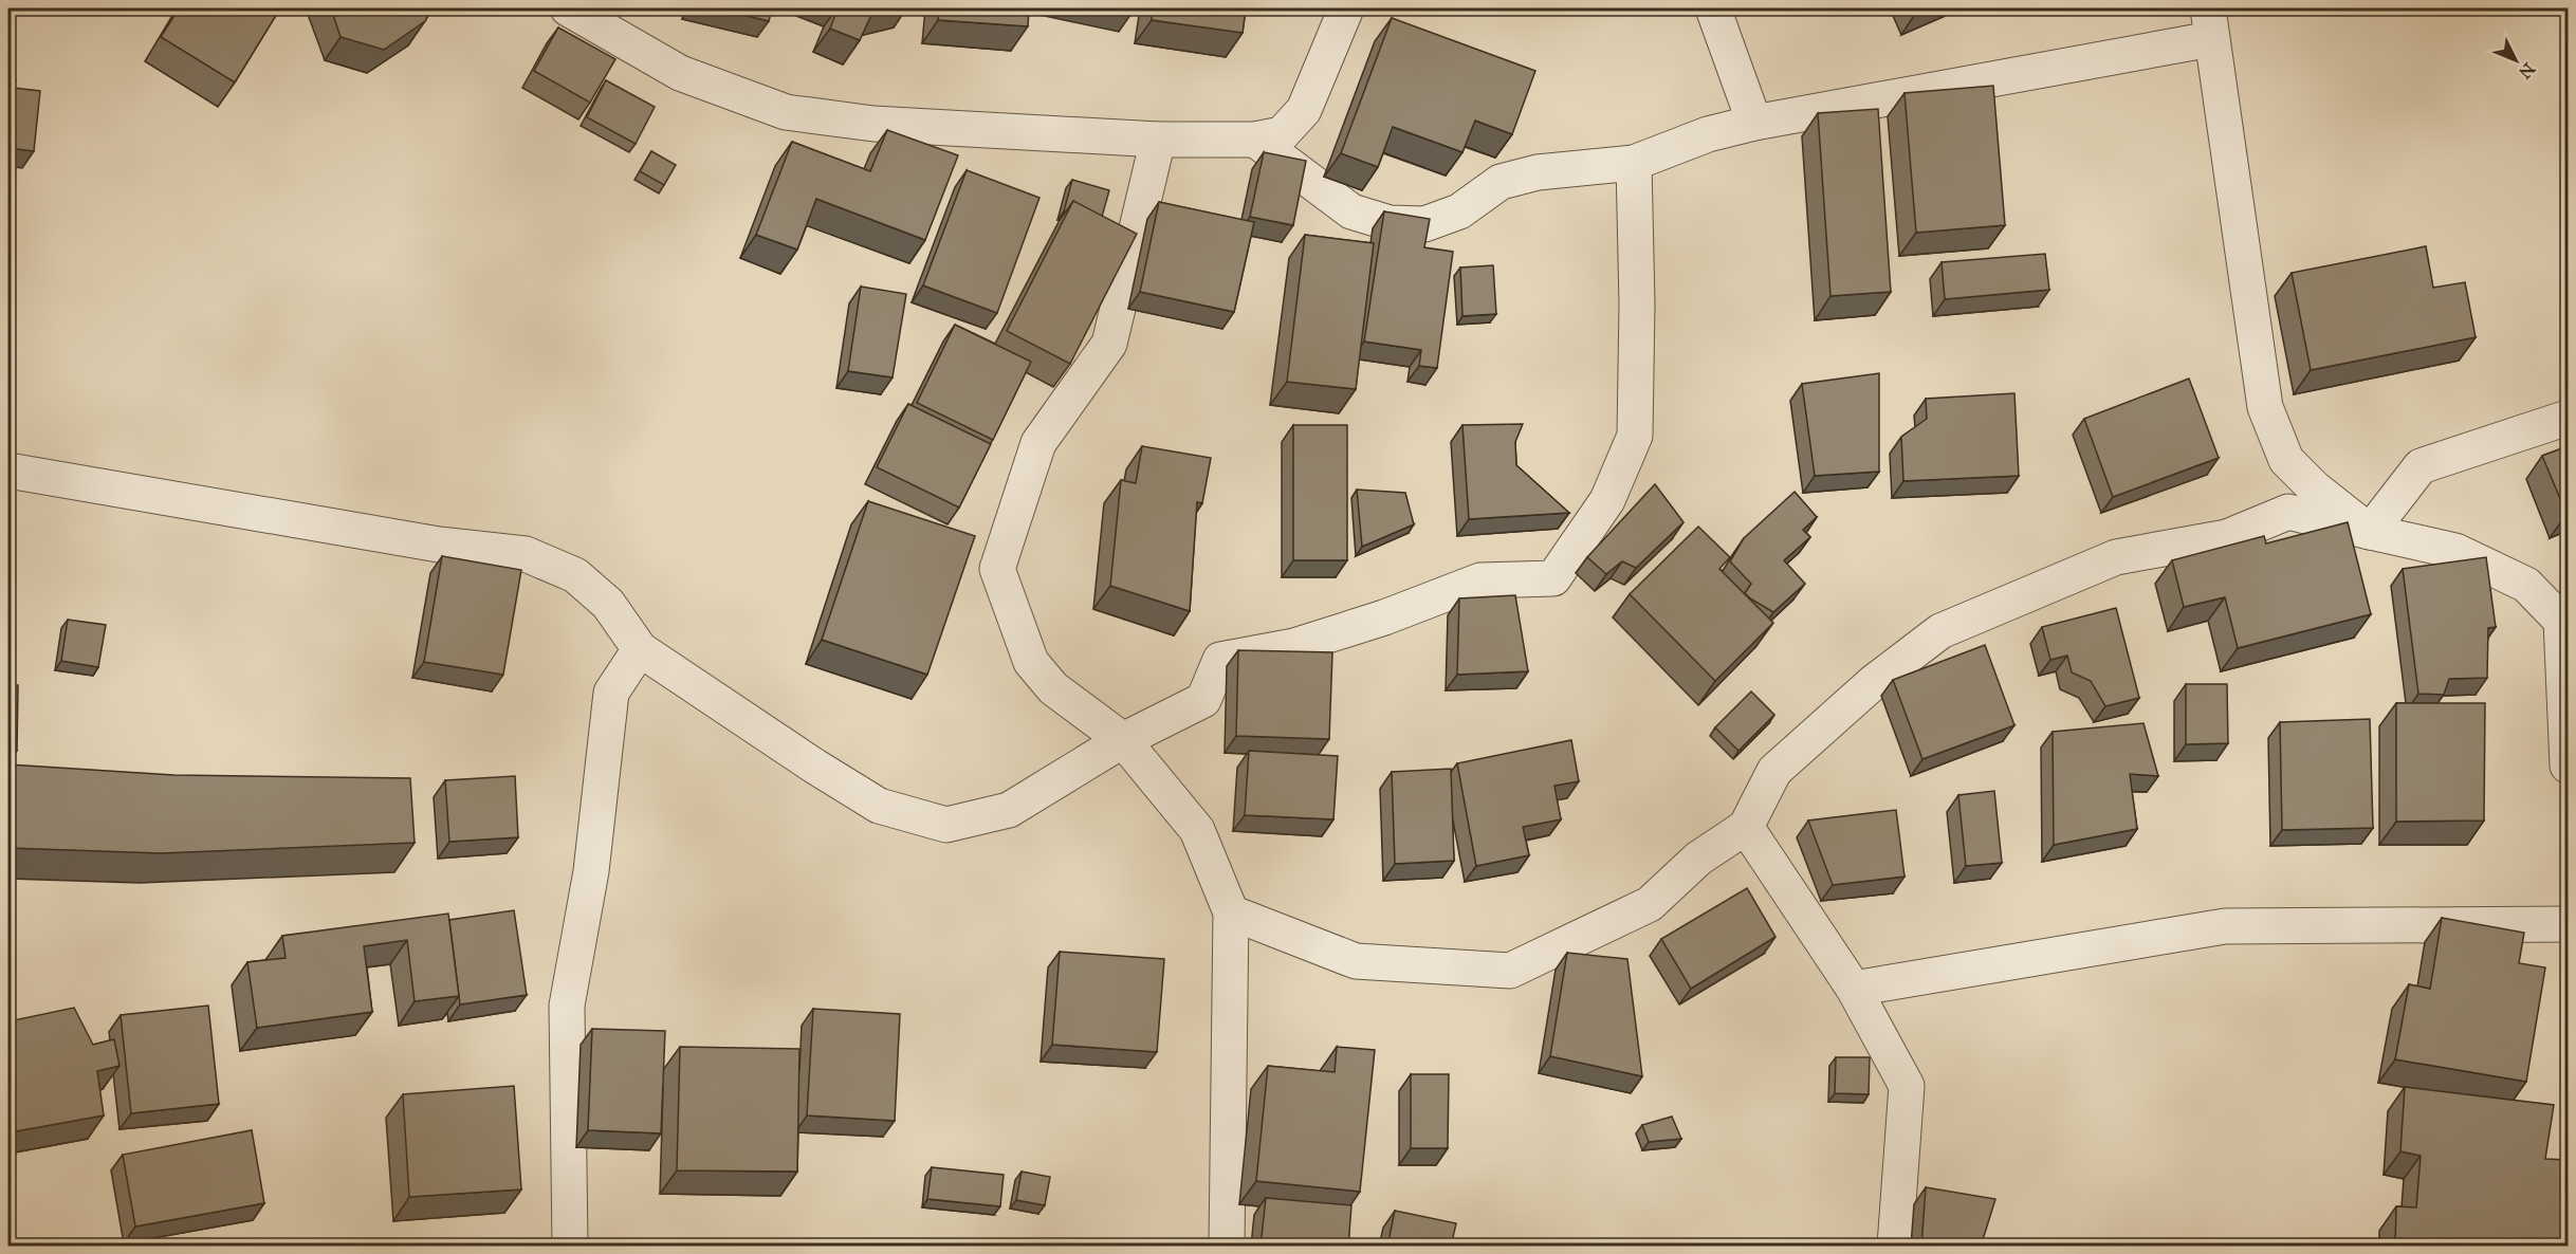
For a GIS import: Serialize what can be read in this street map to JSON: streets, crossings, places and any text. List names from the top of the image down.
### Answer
{
  "north": "bottom right"
}
